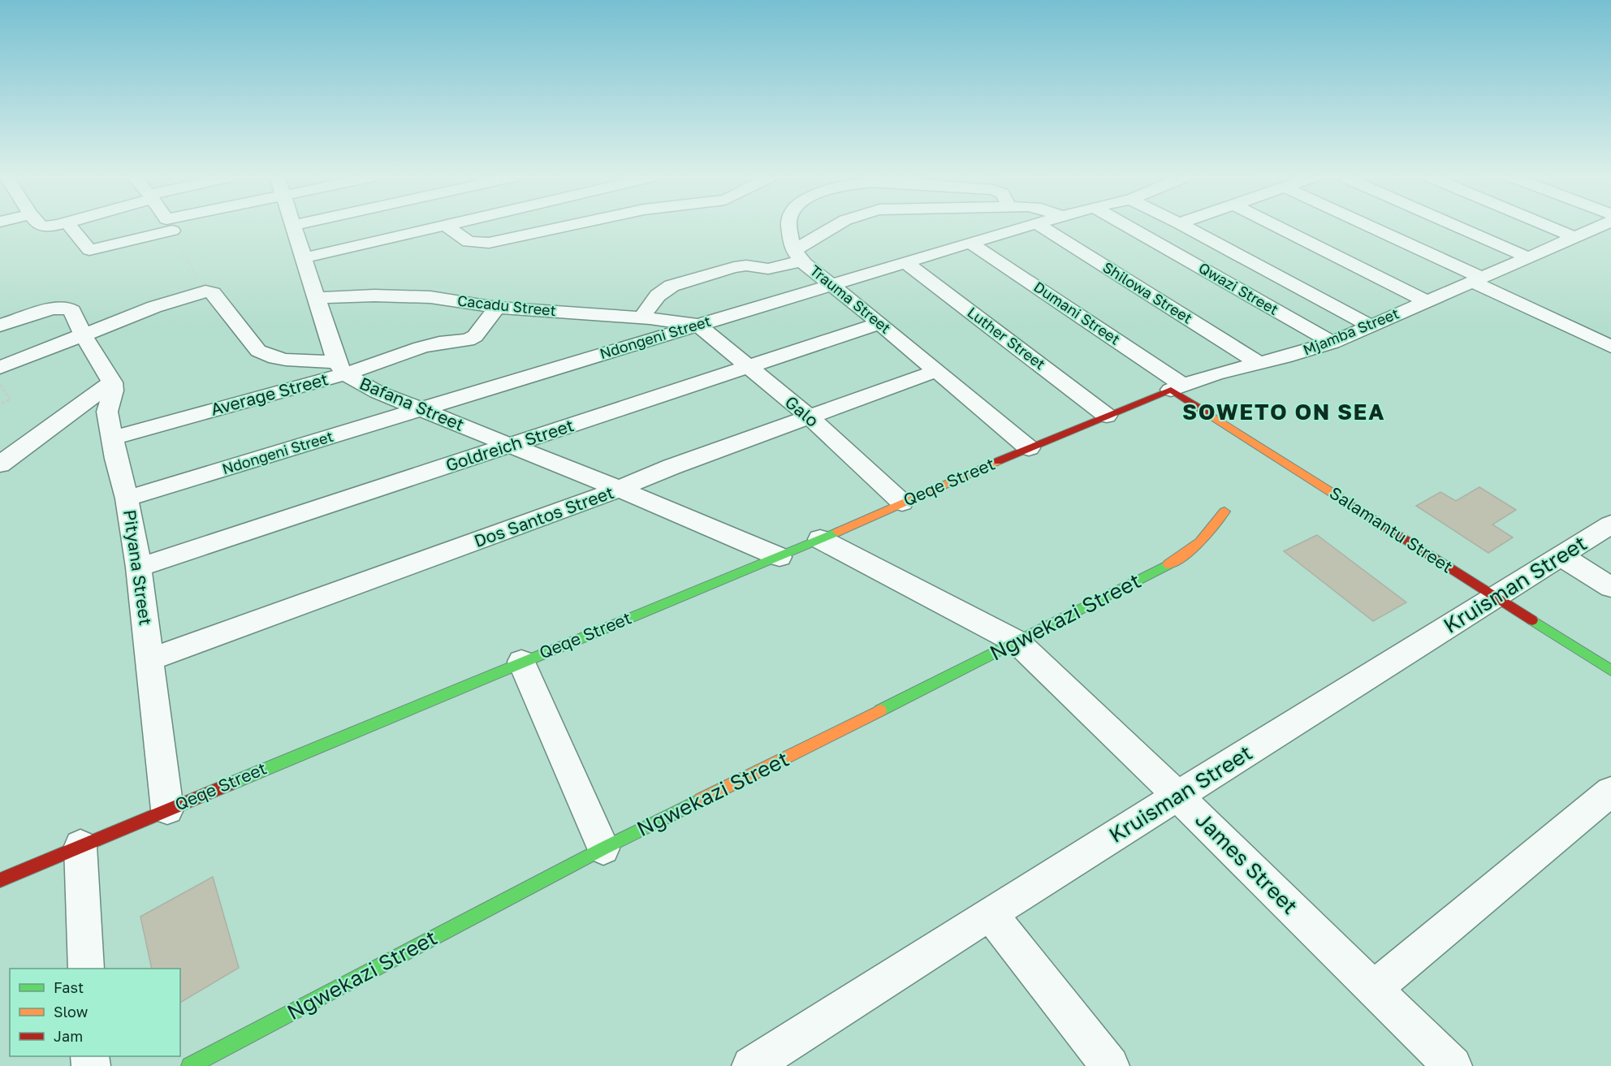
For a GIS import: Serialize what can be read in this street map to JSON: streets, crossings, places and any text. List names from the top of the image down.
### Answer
{
  "streets": {
    "street": [
      "Qwazi Street",
      "Shilowa Street",
      "Trauma Street",
      "Cacadu Street",
      "Dumani Street",
      "Mjamba Street",
      "Ndongeni Street",
      "Luther Street",
      "Average Street",
      "Bafana Street",
      "Galo",
      "Goldreich Street",
      "Qeqe Street",
      "Dos Santos Street",
      "Salamantu Street",
      "Pityana Street",
      "Kruisman Street",
      "Ngwekazi Street",
      "James Street"
    ]
  },
  "crossings": [
    ["Qwazi Street", "Mjamba Street"],
    ["Shilowa Street", "Mjamba Street"],
    ["Trauma Street", "Ndongeni Street"],
    ["Trauma Street", "Goldreich Street"],
    ["Trauma Street", "Qeqe Street"],
    ["Trauma Street", "Dos Santos Street"],
    ["Cacadu Street", "Ndongeni Street"],
    ["Cacadu Street", "Average Street"],
    ["Cacadu Street", "Galo"],
    ["Dumani Street", "Mjamba Street"],
    ["Dumani Street", "Ndongeni Street"],
    ["Dumani Street", "Qeqe Street"],
    ["Dumani Street", "Salamantu Street"],
    ["Mjamba Street", "Qeqe Street"],
    ["Mjamba Street", "Salamantu Street"],
    ["Ndongeni Street", "Luther Street"],
    ["Ndongeni Street", "Bafana Street"],
    ["Ndongeni Street", "Galo"],
    ["Ndongeni Street", "Pityana Street"],
    ["Luther Street", "Qeqe Street"],
    ["Average Street", "Bafana Street"],
    ["Average Street", "Pityana Street"],
    ["Bafana Street", "Goldreich Street"],
    ["Bafana Street", "Qeqe Street"],
    ["Bafana Street", "Dos Santos Street"],
    ["Galo", "Goldreich Street"],
    ["Galo", "Qeqe Street"],
    ["Galo", "Dos Santos Street"],
    ["Goldreich Street", "Pityana Street"],
    ["Qeqe Street", "Salamantu Street"],
    ["Qeqe Street", "Pityana Street"],
    ["Qeqe Street", "James Street"],
    ["Dos Santos Street", "Pityana Street"],
    ["Salamantu Street", "Kruisman Street"],
    ["Kruisman Street", "James Street"],
    ["Ngwekazi Street", "James Street"]
  ],
  "districts": ["SOWETO ON SEA"],
  "legend": ["Fast", "Slow", "Jam"]
}
